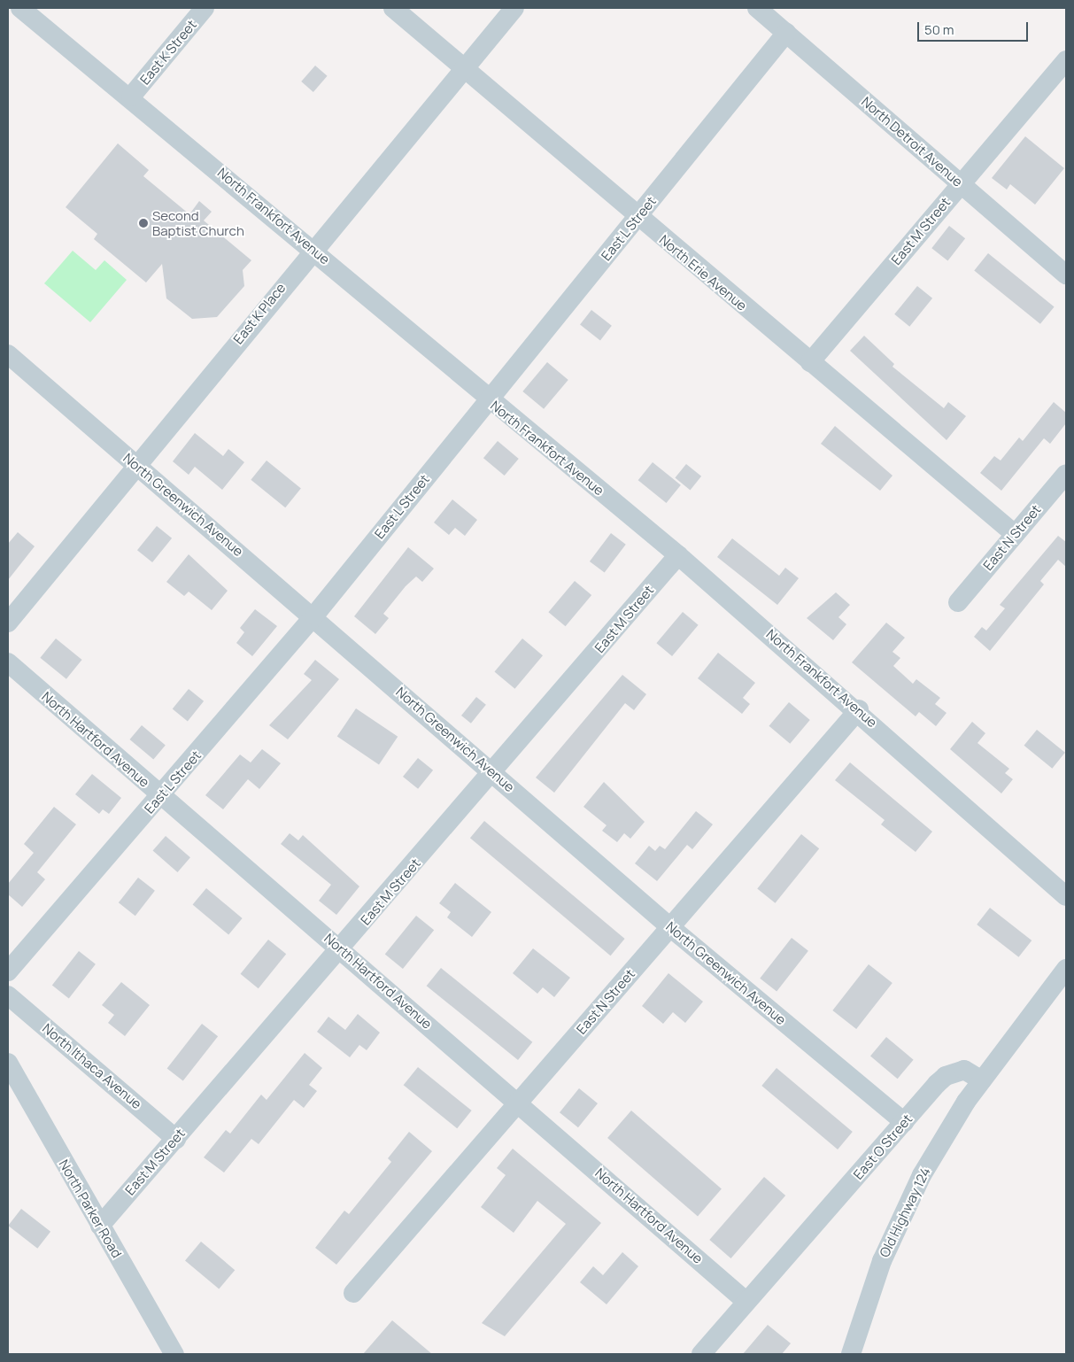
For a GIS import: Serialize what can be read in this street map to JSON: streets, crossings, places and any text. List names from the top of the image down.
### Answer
{
  "streets": {
    "street": [
      "East K Street",
      "North Detroit Avenue",
      "North Frankfort Avenue",
      "East L Street",
      "East M Street",
      "North Erie Avenue",
      "East K Place",
      "North Greenwich Avenue",
      "East N Street",
      "North Hartford Avenue",
      "North Ithaca Avenue",
      "East O Street",
      "North Parker Road",
      "Old Highway 124"
    ]
  },
  "crossings": [
    ["East K Street", "North Frankfort Avenue"],
    ["North Detroit Avenue", "East L Street"],
    ["North Detroit Avenue", "East M Street"],
    ["North Frankfort Avenue", "East L Street"],
    ["North Frankfort Avenue", "East M Street"],
    ["North Frankfort Avenue", "East K Place"],
    ["North Frankfort Avenue", "East N Street"],
    ["East L Street", "North Erie Avenue"],
    ["East L Street", "North Greenwich Avenue"],
    ["East L Street", "North Hartford Avenue"],
    ["East M Street", "North Erie Avenue"],
    ["East M Street", "North Greenwich Avenue"],
    ["East M Street", "North Hartford Avenue"],
    ["East M Street", "North Ithaca Avenue"],
    ["East M Street", "North Parker Road"],
    ["North Erie Avenue", "East K Place"],
    ["North Erie Avenue", "East N Street"],
    ["East K Place", "North Greenwich Avenue"],
    ["North Greenwich Avenue", "East N Street"],
    ["North Greenwich Avenue", "East O Street"],
    ["East N Street", "North Hartford Avenue"],
    ["North Hartford Avenue", "East O Street"],
    ["East O Street", "Old Highway 124"]
  ],
  "places": ["Second Baptist Church"],
  "scale_bar": "50 m"
}
